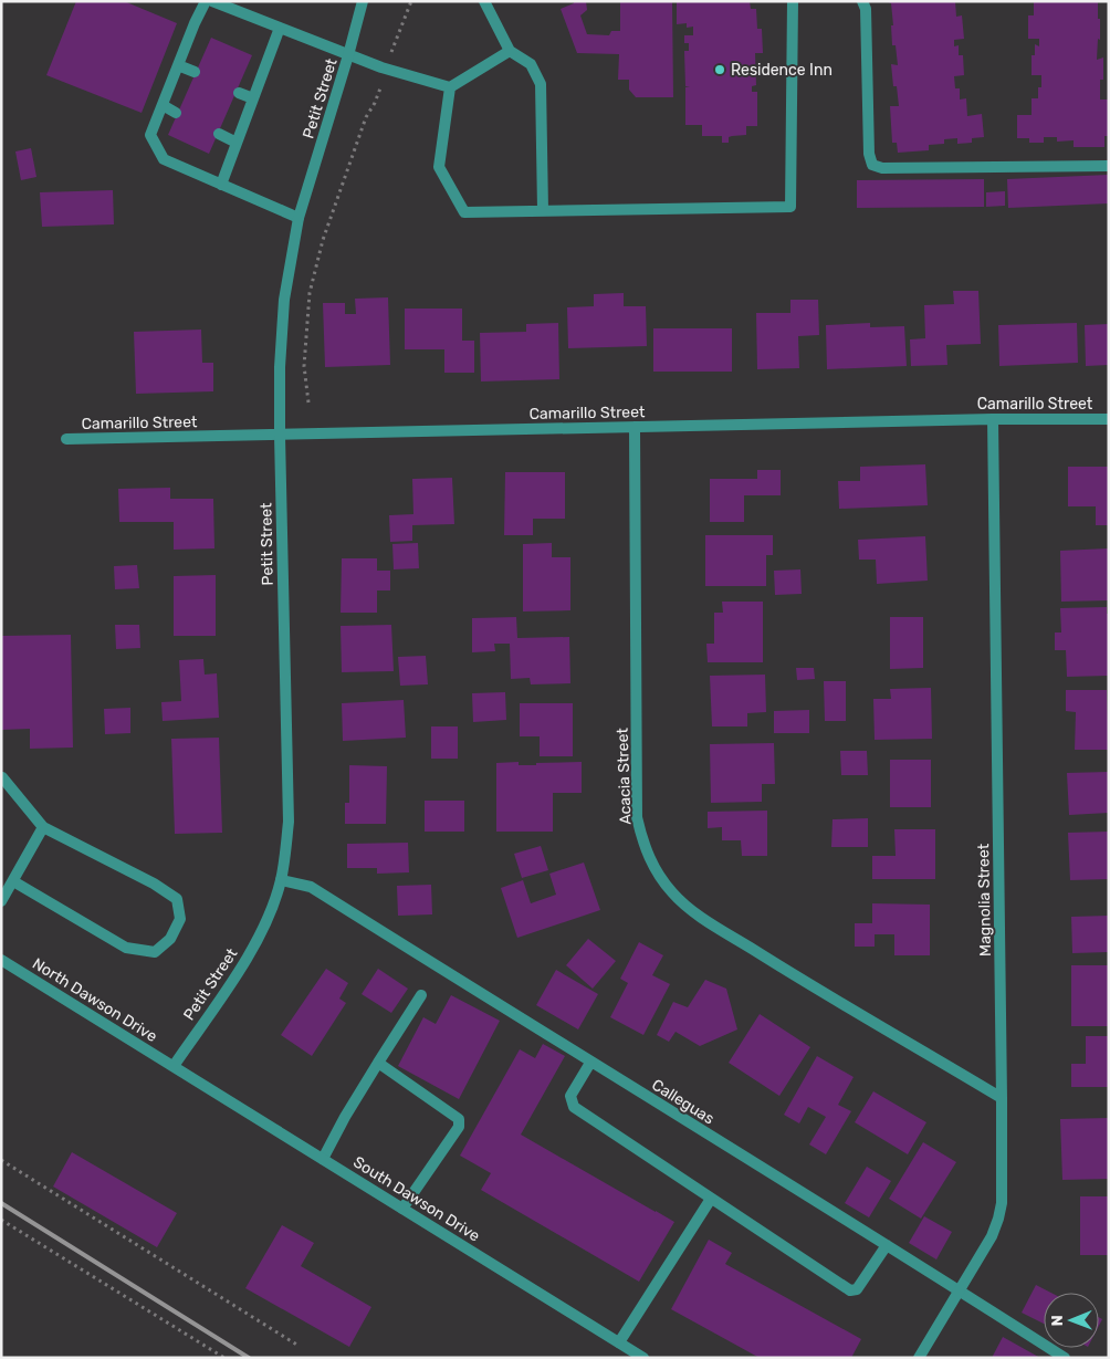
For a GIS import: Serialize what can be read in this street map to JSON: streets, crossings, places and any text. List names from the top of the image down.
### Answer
{
  "streets": {
    "street": [
      "Petit Street",
      "Camarillo Street",
      "Acacia Street",
      "Magnolia Street",
      "North Dawson Drive",
      "Calleguas",
      "South Dawson Drive"
    ]
  },
  "crossings": [
    ["Petit Street", "Camarillo Street"],
    ["Petit Street", "North Dawson Drive"],
    ["Petit Street", "Calleguas"],
    ["Petit Street", "South Dawson Drive"],
    ["Camarillo Street", "Acacia Street"],
    ["Camarillo Street", "Magnolia Street"],
    ["Acacia Street", "Magnolia Street"],
    ["Magnolia Street", "Calleguas"],
    ["North Dawson Drive", "South Dawson Drive"]
  ],
  "places": ["Residence Inn"],
  "north": "left"
}
